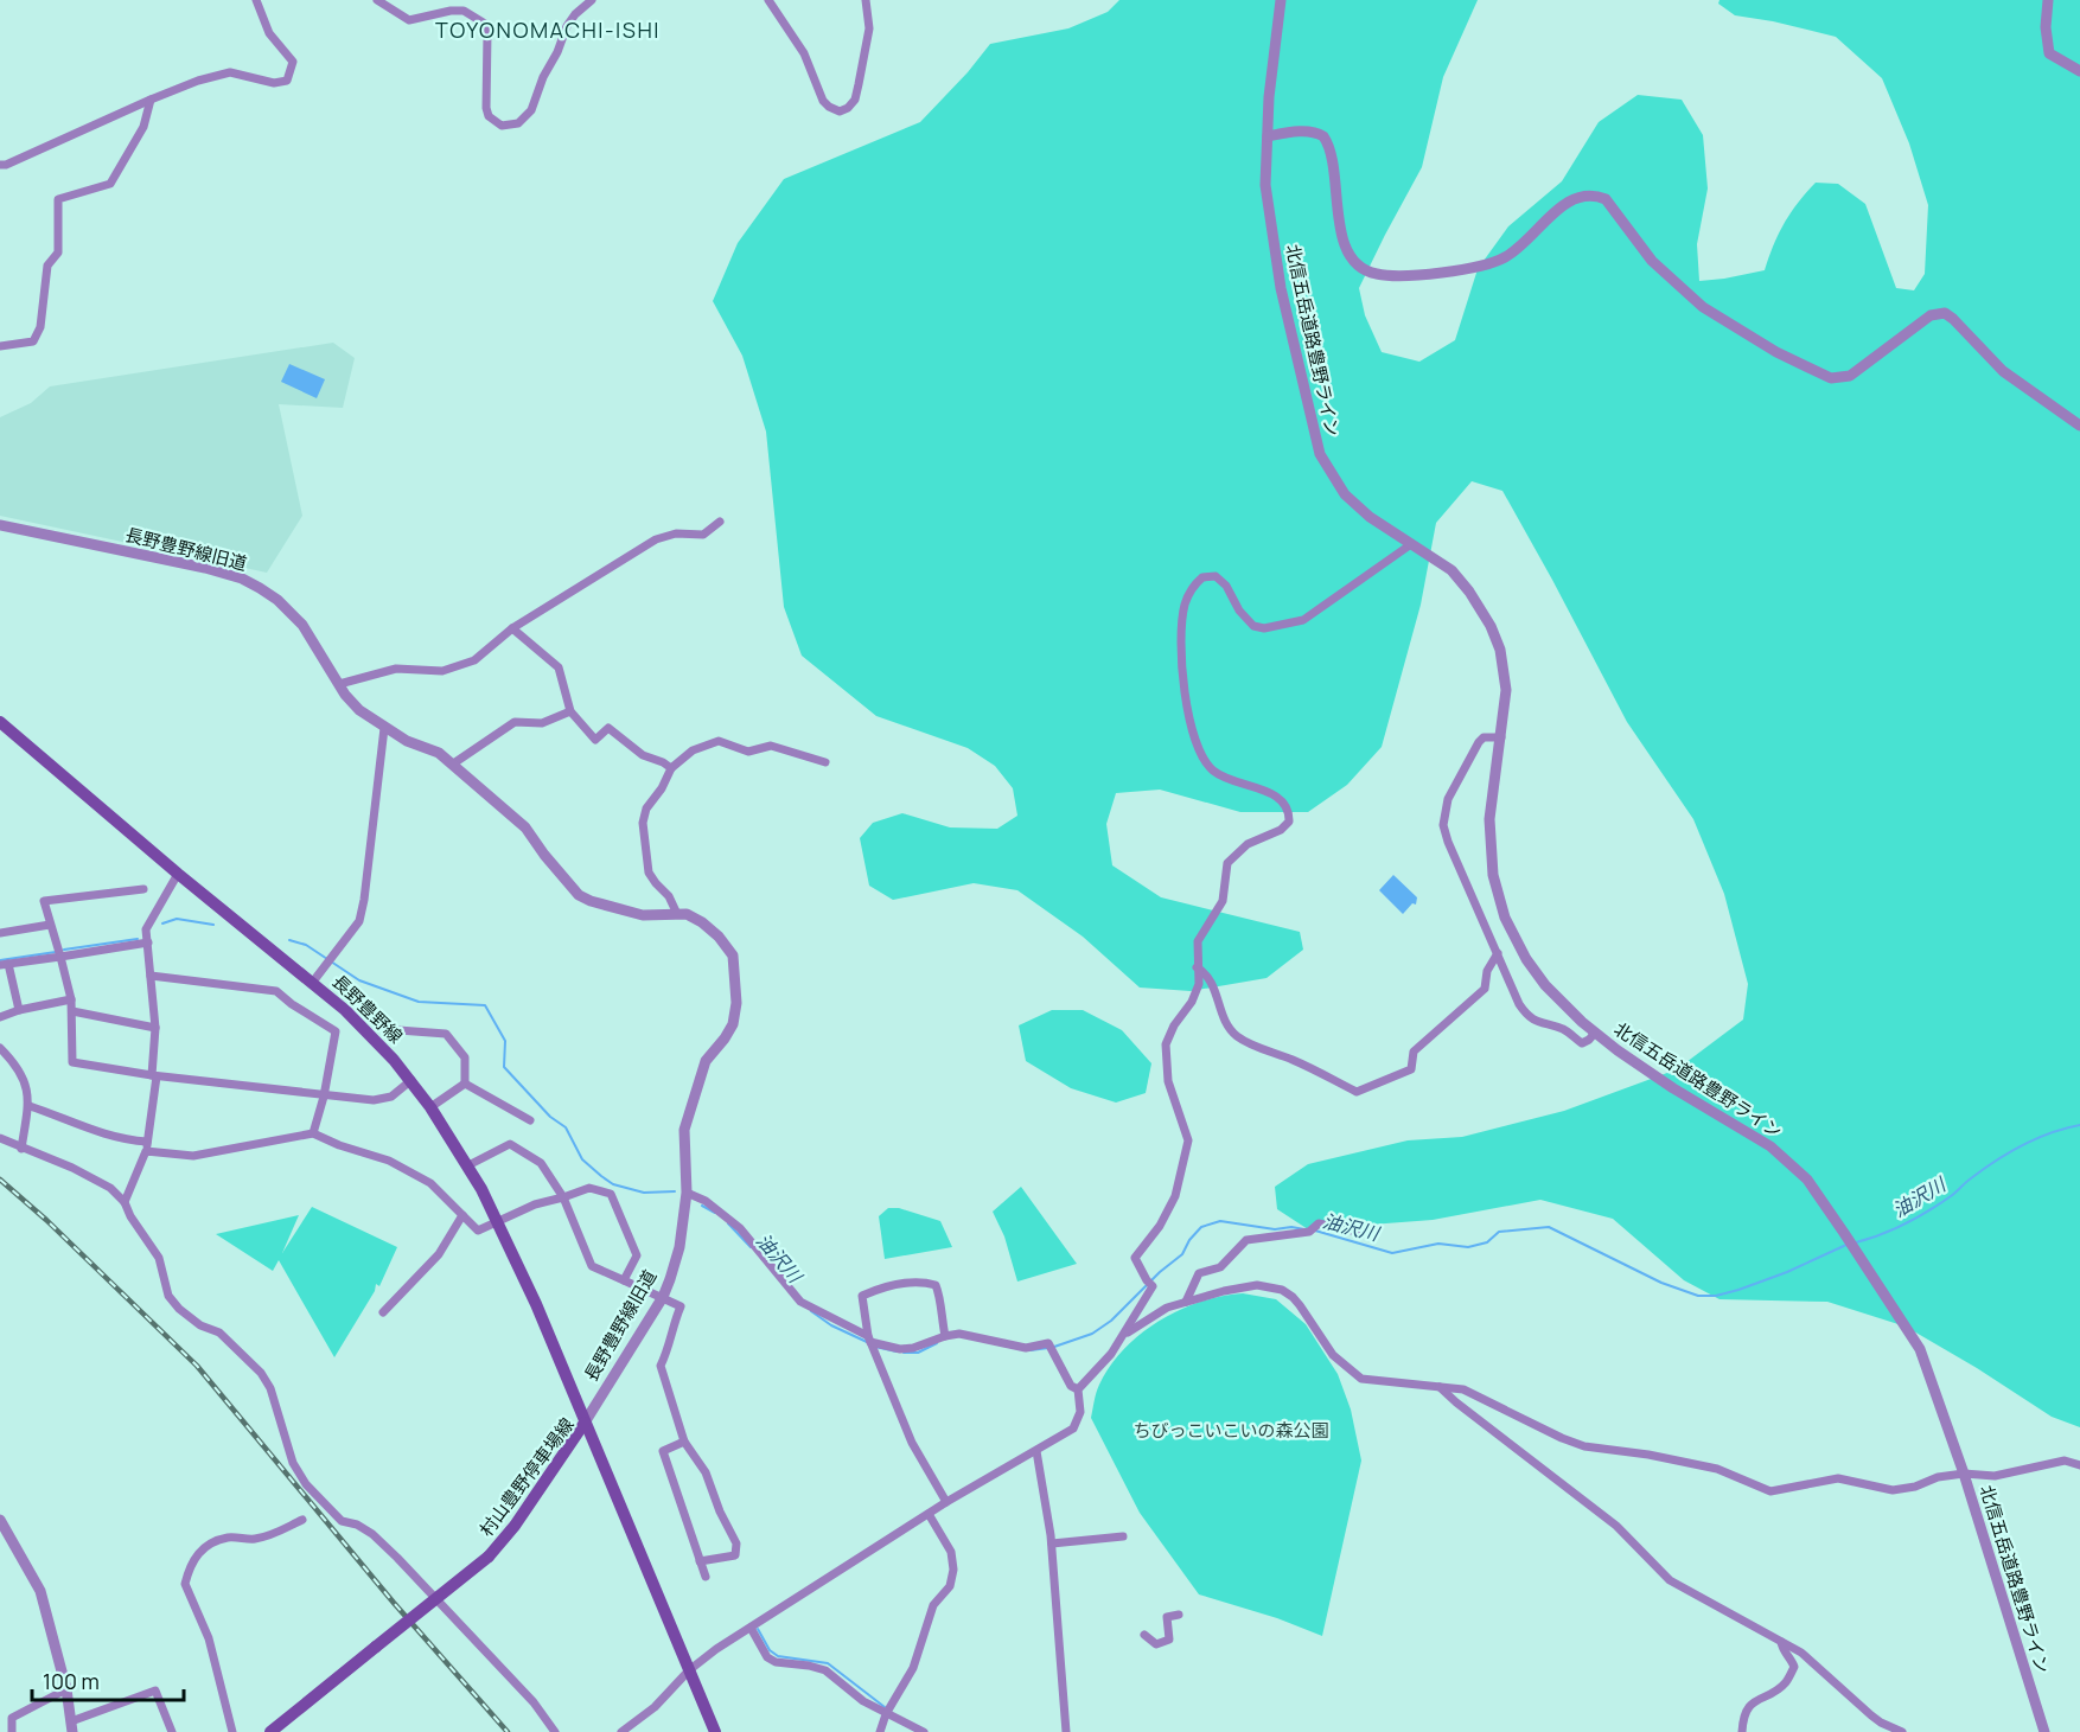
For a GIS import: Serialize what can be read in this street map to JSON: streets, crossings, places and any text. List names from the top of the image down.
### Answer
{
  "streets": {
    "main road": ["長野豊野線", "村山豊野停車場線"],
    "street": ["北信五岳道路豊野ライン", "長野豊野線旧道"]
  },
  "crossings": [
    ["長野豊野線旧道", "長野豊野線"],
    ["長野豊野線旧道", "村山豊野停車場線"],
    ["長野豊野線", "村山豊野停車場線"]
  ],
  "districts": ["TOYONOMACHI-ISHI"],
  "water": ["油沢川"],
  "parks": ["ちびっこいこいの森公園"],
  "scale_bar": "100 m"
}
